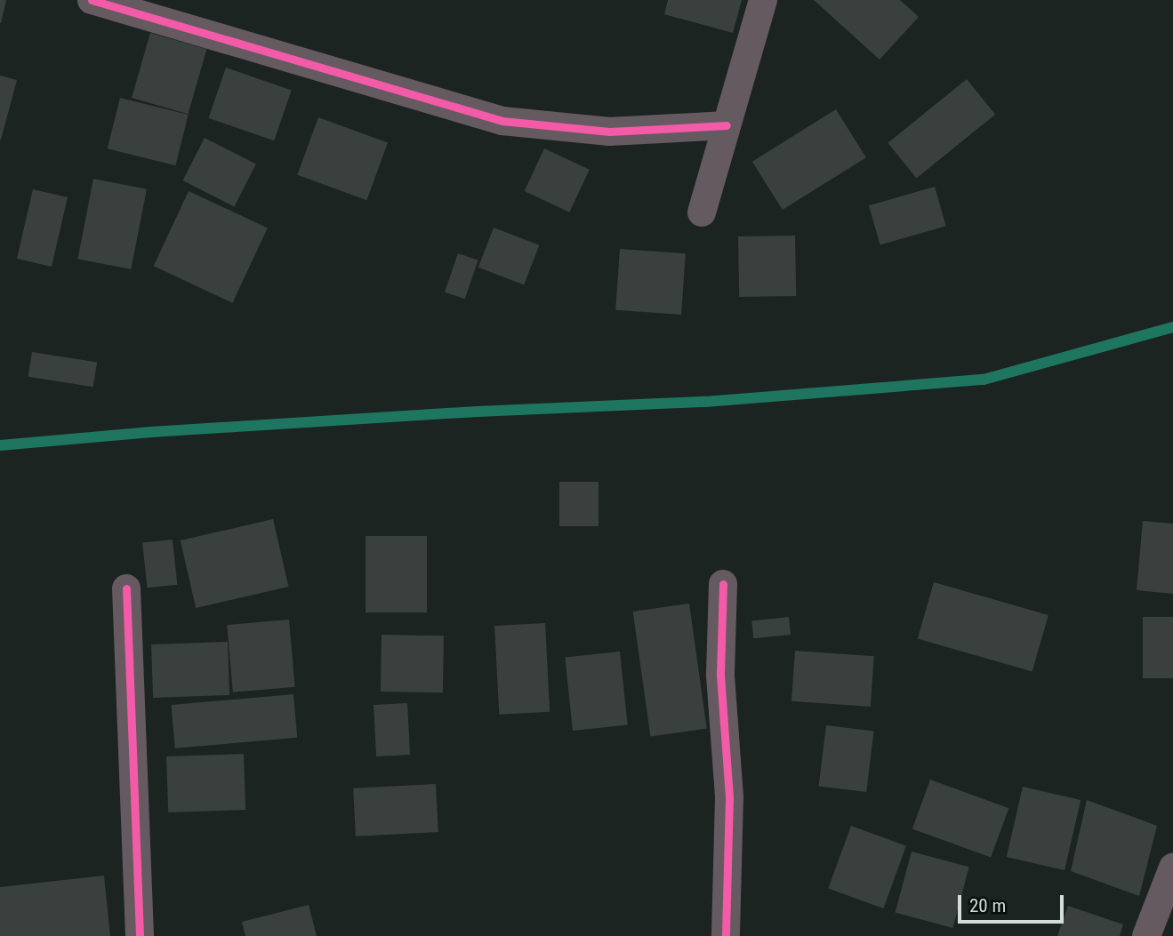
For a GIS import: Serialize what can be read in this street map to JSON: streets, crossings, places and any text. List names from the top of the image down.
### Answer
{
  "scale_bar": "20 m"
}
